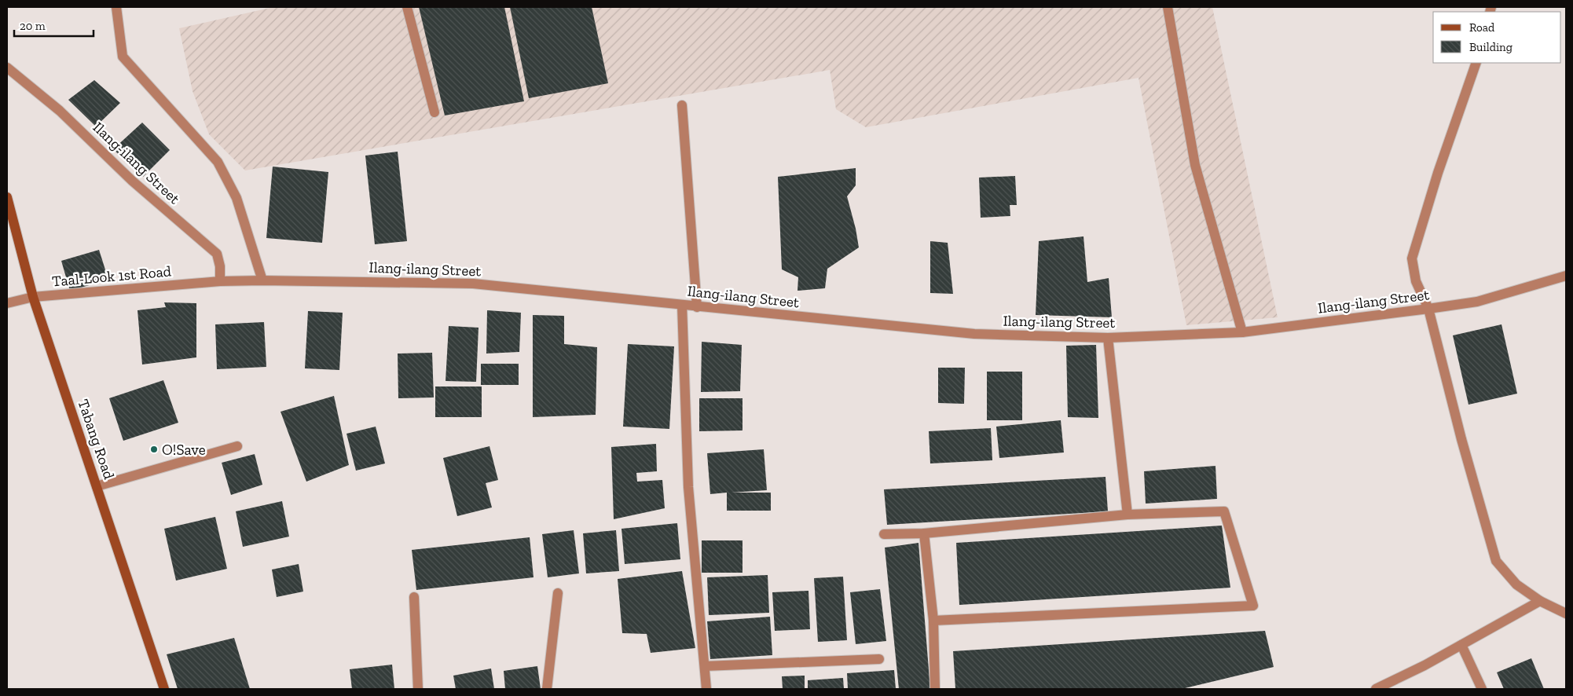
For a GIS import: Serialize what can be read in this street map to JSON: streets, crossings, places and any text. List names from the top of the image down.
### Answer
{
  "streets": {
    "main road": ["Tabang Road"],
    "street": ["Ilang-ilang Street", "Taal-Look 1st Road"]
  },
  "crossings": [
    ["Ilang-ilang Street", "Taal-Look 1st Road"],
    ["Taal-Look 1st Road", "Tabang Road"]
  ],
  "places": ["O!Save"],
  "legend": ["Road", "Building"],
  "scale_bar": "20 m"
}
